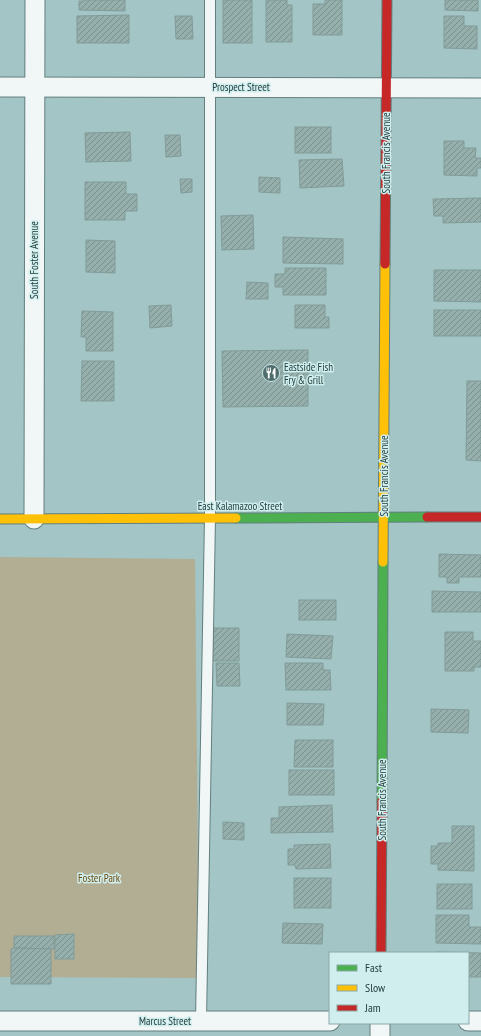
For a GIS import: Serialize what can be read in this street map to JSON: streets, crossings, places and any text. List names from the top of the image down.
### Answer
{
  "streets": {
    "street": [
      "Prospect Street",
      "South Francis Avenue",
      "South Foster Avenue",
      "East Kalamazoo Street",
      "Marcus Street"
    ]
  },
  "crossings": [
    ["Prospect Street", "South Francis Avenue"],
    ["Prospect Street", "South Foster Avenue"],
    ["South Francis Avenue", "East Kalamazoo Street"],
    ["South Foster Avenue", "East Kalamazoo Street"]
  ],
  "parks": ["Foster Park"],
  "places": {
    "restaurant": ["Eastside Fish Fry & Grill"]
  },
  "legend": ["Fast", "Slow", "Jam"]
}
